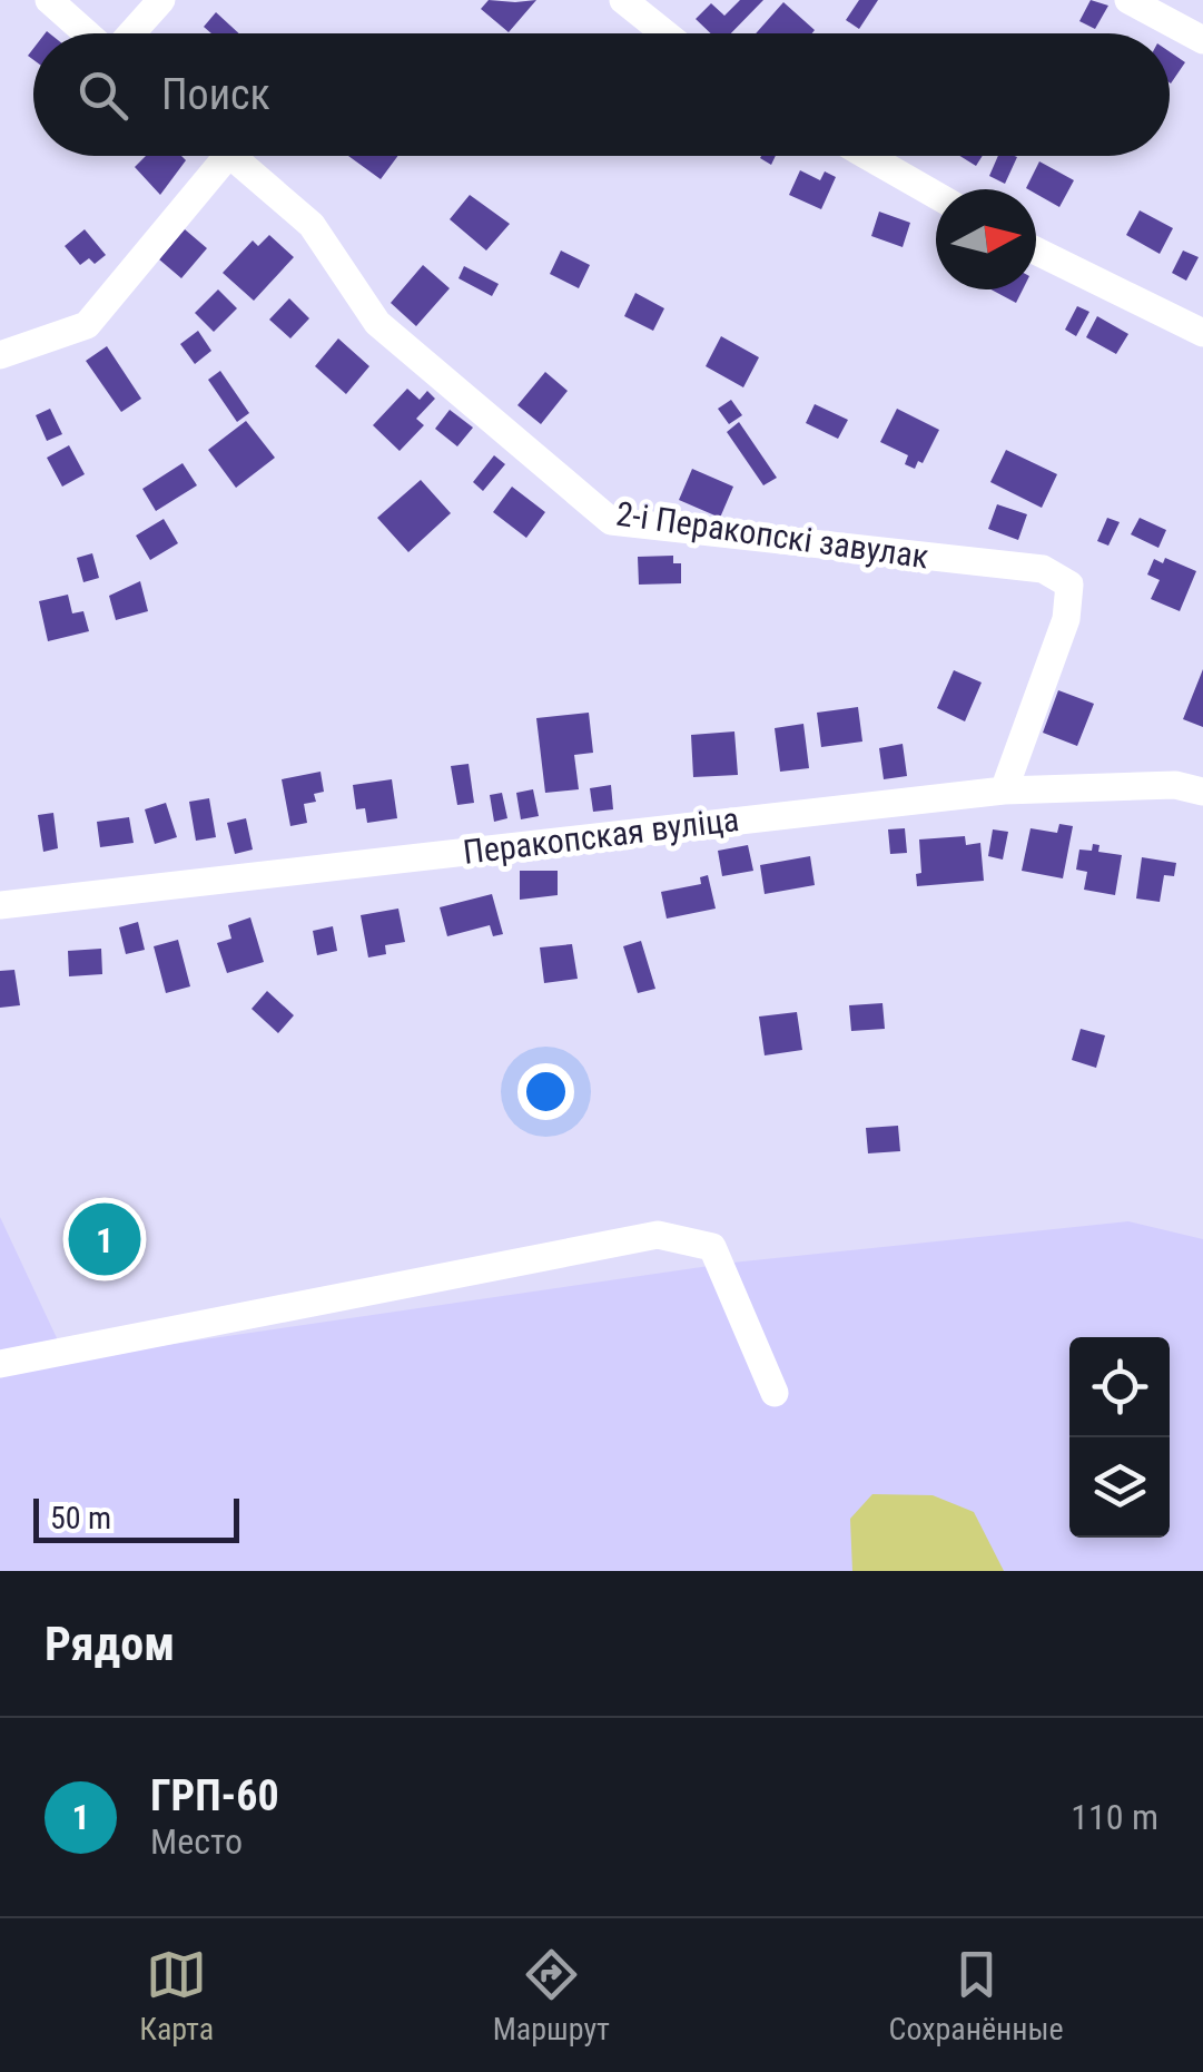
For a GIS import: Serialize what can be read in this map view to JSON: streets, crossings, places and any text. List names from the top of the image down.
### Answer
{
  "streets": {
    "street": ["2-і Перакопскі завулак", "Перакопская вуліца"]
  },
  "crossings": [
    ["2-і Перакопскі завулак", "Перакопская вуліца"]
  ],
  "scale_bar": "50 m",
  "north": "right",
  "page": {
    "search": "Поиск",
    "pins": "1",
    "scale": "50 m",
    "heading": "Рядом",
    "list": [
      {
        "mark": "1",
        "name": "ГРП-60",
        "note": "Место",
        "value": "110 m"
      }
    ],
    "nav": ["Карта", "Маршрут", "Сохранённые"]
  }
}
